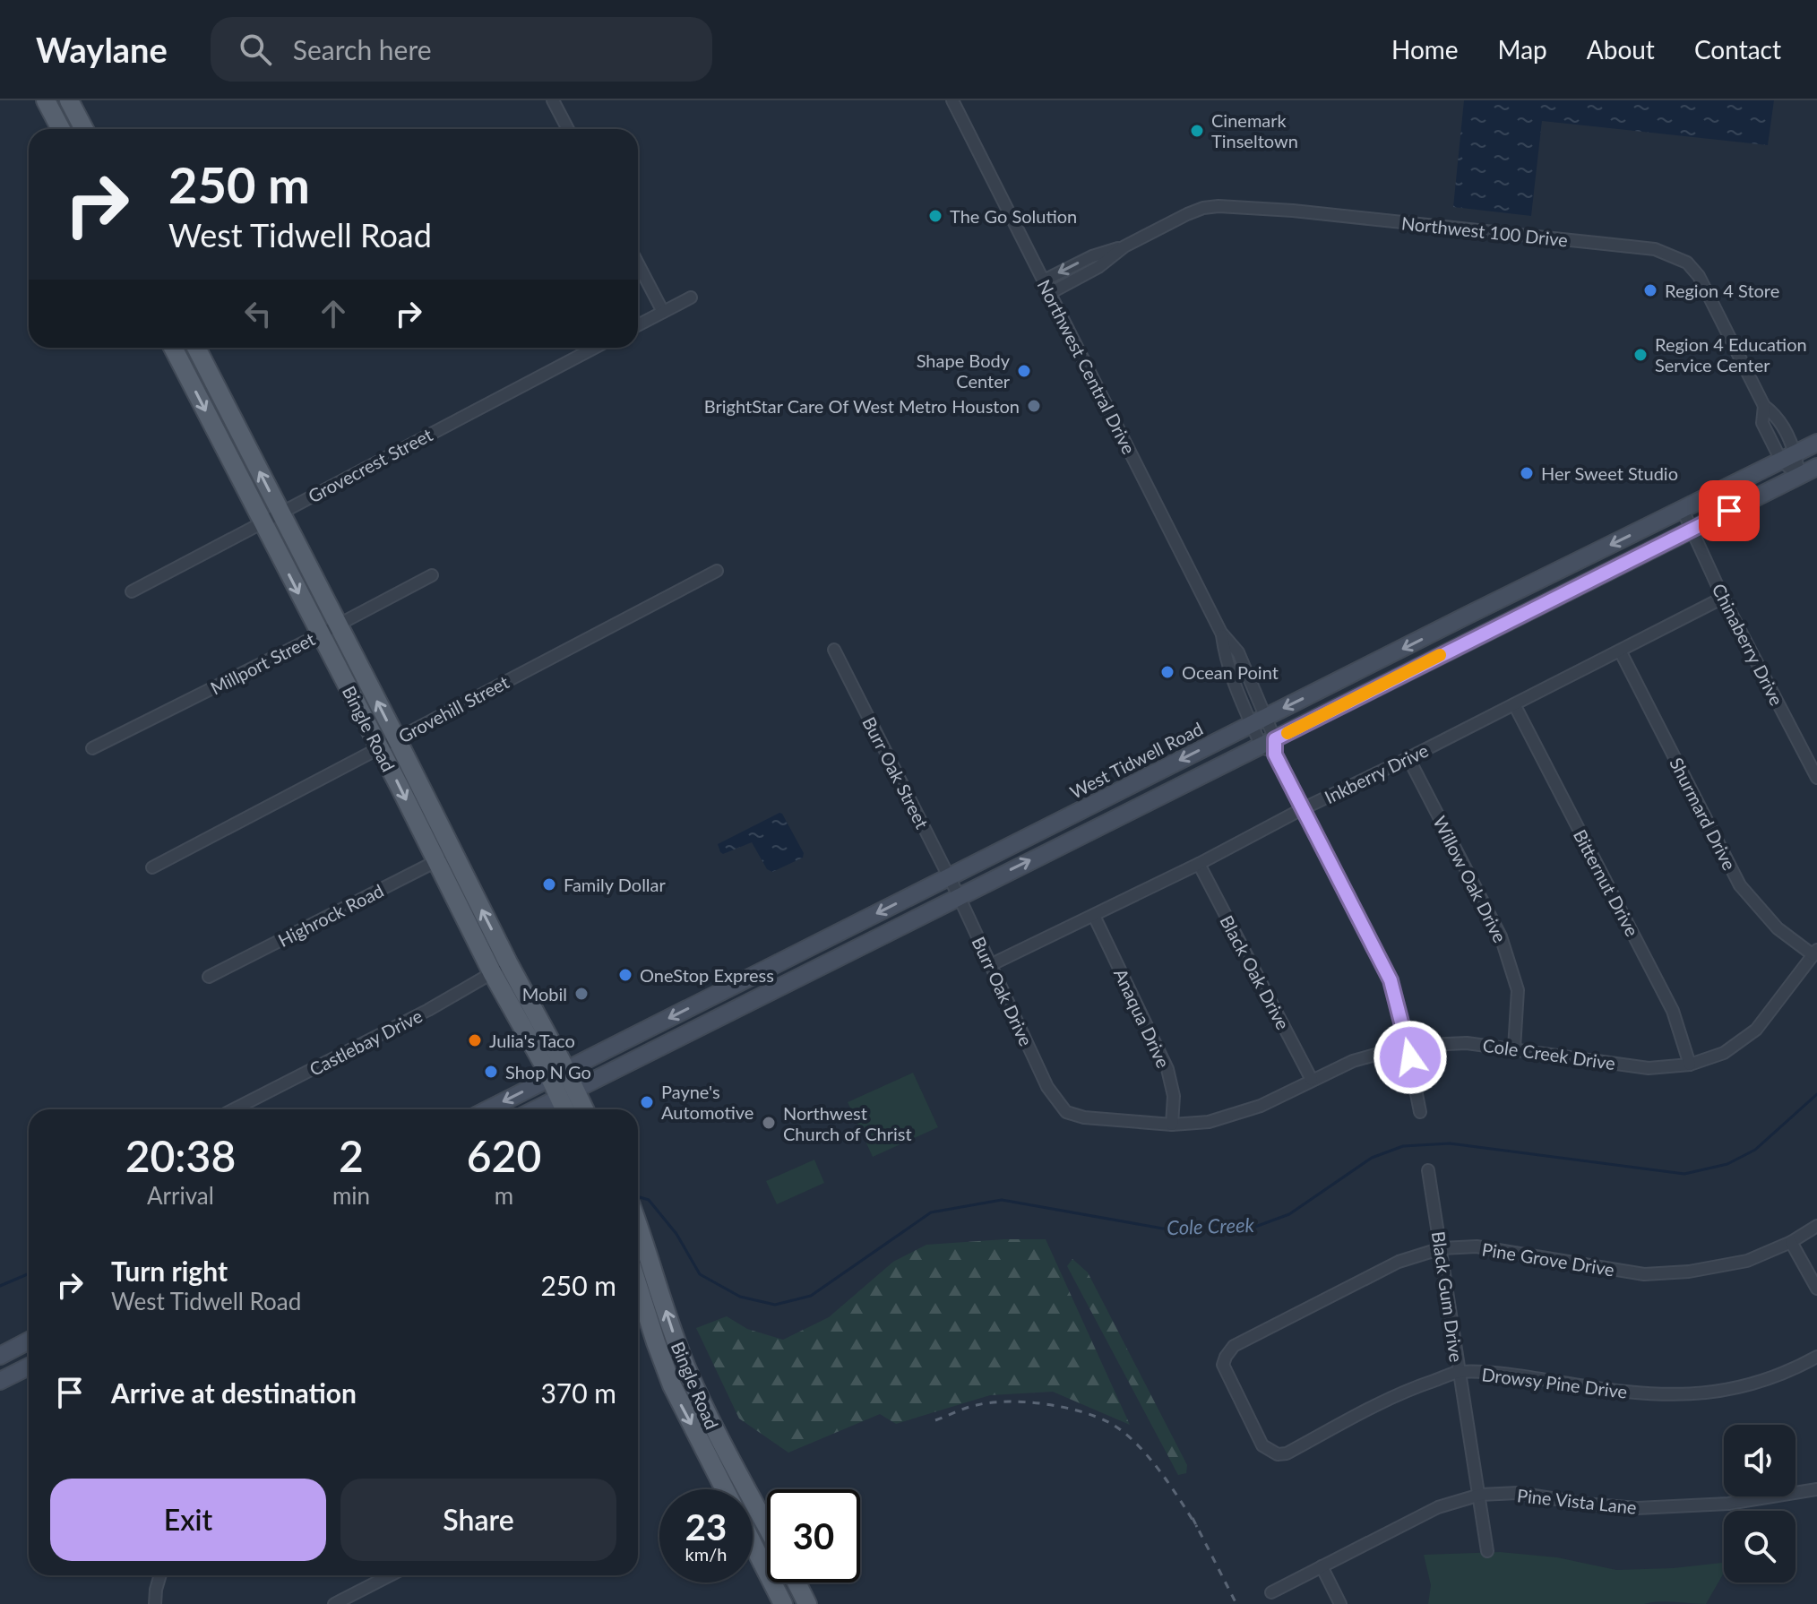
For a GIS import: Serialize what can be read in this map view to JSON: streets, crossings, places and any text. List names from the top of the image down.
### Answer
{
  "streets": {
    "main road": ["Bingle Road", "West Tidwell Road"],
    "street": [
      "Northwest 100 Drive",
      "Northwest Central Drive",
      "Grovecrest Street",
      "Chinaberry Drive",
      "Millport Street",
      "Grovehill Street",
      "Burr Oak Street",
      "Inkberry Drive",
      "Shurmard Drive",
      "Willow Oak Drive",
      "Bitternut Drive",
      "Highrock Road",
      "Black Oak Drive",
      "Burr Oak Drive",
      "Anaqua Drive",
      "Castlebay Drive",
      "Cole Creek Drive",
      "Pine Grove Drive",
      "Black Gum Drive",
      "Drowsy Pine Drive",
      "Pine Vista Lane"
    ]
  },
  "crossings": [
    ["Northwest 100 Drive", "Northwest Central Drive"],
    ["Northwest 100 Drive", "West Tidwell Road"],
    ["Northwest Central Drive", "West Tidwell Road"],
    ["Grovecrest Street", "Bingle Road"],
    ["Chinaberry Drive", "West Tidwell Road"],
    ["Chinaberry Drive", "Inkberry Drive"],
    ["Millport Street", "Bingle Road"],
    ["Grovehill Street", "Bingle Road"],
    ["Bingle Road", "West Tidwell Road"],
    ["Bingle Road", "Highrock Road"],
    ["Bingle Road", "Castlebay Drive"],
    ["West Tidwell Road", "Burr Oak Street"],
    ["Burr Oak Street", "Burr Oak Drive"],
    ["Inkberry Drive", "Shurmard Drive"],
    ["Inkberry Drive", "Willow Oak Drive"],
    ["Inkberry Drive", "Bitternut Drive"],
    ["Inkberry Drive", "Black Oak Drive"],
    ["Inkberry Drive", "Burr Oak Drive"],
    ["Inkberry Drive", "Anaqua Drive"],
    ["Shurmard Drive", "Cole Creek Drive"],
    ["Willow Oak Drive", "Cole Creek Drive"],
    ["Bitternut Drive", "Cole Creek Drive"],
    ["Black Oak Drive", "Cole Creek Drive"],
    ["Burr Oak Drive", "Cole Creek Drive"],
    ["Anaqua Drive", "Cole Creek Drive"],
    ["Pine Grove Drive", "Black Gum Drive"],
    ["Pine Grove Drive", "Drowsy Pine Drive"],
    ["Black Gum Drive", "Drowsy Pine Drive"],
    ["Black Gum Drive", "Pine Vista Lane"]
  ],
  "water": ["Cole Creek"],
  "places": [
    "Cinemark Tinseltown",
    "The Go Solution",
    "Region 4 Store",
    "Region 4 Education Service Center",
    "Shape Body Center",
    "BrightStar Care Of West Metro Houston",
    "Her Sweet Studio",
    "Ocean Point",
    "Family Dollar",
    "OneStop Express",
    "Mobil",
    "Julia's Taco",
    "Shop N Go",
    "Payne's Automotive",
    "Northwest Church of Christ"
  ],
  "page": {
    "header": "Waylane",
    "search": "Search here",
    "nav": [
      "Home",
      "Map",
      "About",
      "Contact"
    ],
    "turn": ["250 m", "West Tidwell Road"],
    "eta": [
      "20:38",
      "Arrival",
      "2",
      "min",
      "620",
      "m"
    ],
    "list": [
      {
        "name": "Turn right",
        "note": "West Tidwell Road",
        "value": "250 m"
      },
      {
        "name": "Arrive at destination",
        "value": "370 m"
      }
    ],
    "buttons": ["Exit", "Share"],
    "speed": "23 km/h",
    "limit": "30"
  }
}
